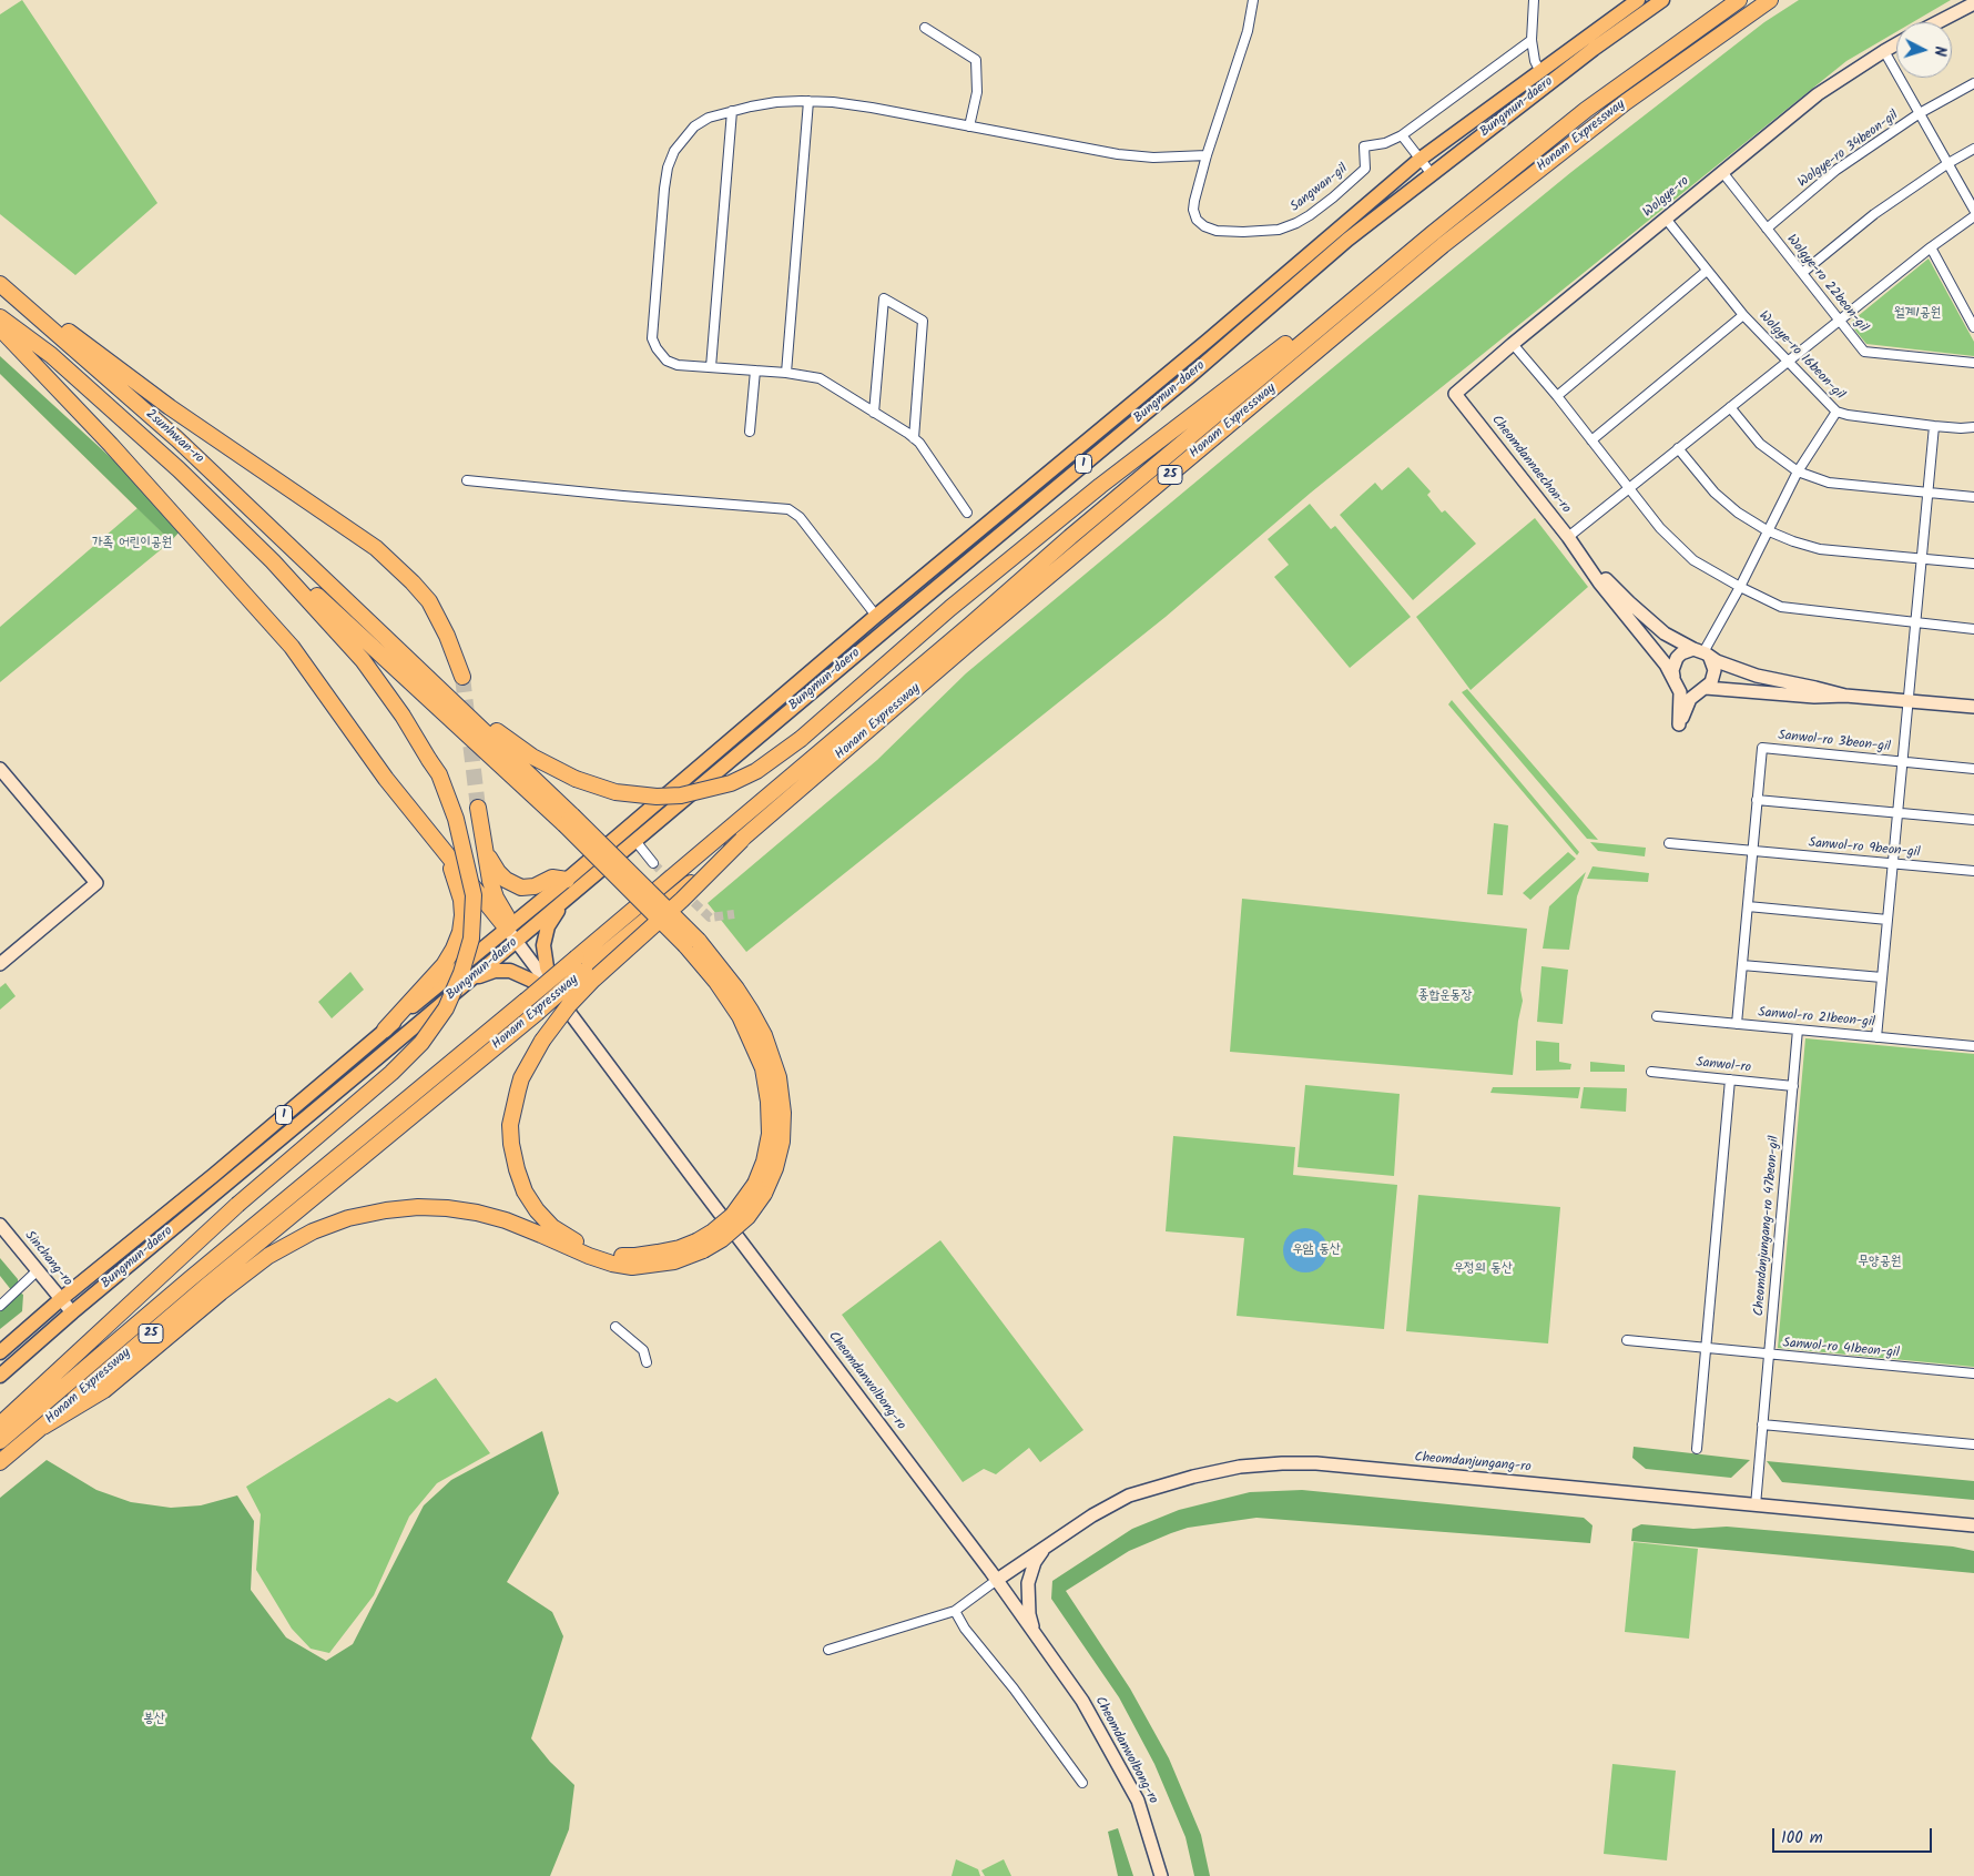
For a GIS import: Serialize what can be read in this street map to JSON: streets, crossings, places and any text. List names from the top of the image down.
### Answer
{
  "streets": {
    "highway": ["Honam Expressway", "2sunhwan-ro", "25"],
    "main road": ["Bungmun-daero", "1"],
    "street": [
      "Wolgye-ro 34beon-gil",
      "Sangwan-gil",
      "Wolgye-ro",
      "Wolgye-ro 22beon-gil",
      "Wolgye-ro 16beon-gil",
      "Cheomdannaechon-ro",
      "Sanwol-ro 3beon-gil",
      "Sanwol-ro 9beon-gil",
      "Sanwol-ro 21beon-gil",
      "Sanwol-ro",
      "Cheomdanjungang-ro 47beon-gil",
      "Sinchang-ro",
      "Sanwol-ro 41beon-gil",
      "Cheomdanwolbong-ro",
      "Cheomdanjungang-ro"
    ]
  },
  "crossings": [
    ["Bungmun-daero", "Sinchang-ro"],
    ["Bungmun-daero", "Cheomdanwolbong-ro"],
    ["Wolgye-ro 34beon-gil", "Wolgye-ro"],
    ["Wolgye-ro 34beon-gil", "Wolgye-ro 22beon-gil"],
    ["Wolgye-ro", "Wolgye-ro 22beon-gil"],
    ["Wolgye-ro", "Wolgye-ro 16beon-gil"],
    ["Wolgye-ro", "Cheomdannaechon-ro"],
    ["Sanwol-ro 3beon-gil", "Sanwol-ro 9beon-gil"],
    ["Sanwol-ro 21beon-gil", "Cheomdanjungang-ro 47beon-gil"],
    ["Sanwol-ro", "Cheomdanjungang-ro 47beon-gil"],
    ["Cheomdanjungang-ro 47beon-gil", "Sanwol-ro 41beon-gil"],
    ["Cheomdanjungang-ro 47beon-gil", "Cheomdanjungang-ro"],
    ["Cheomdanwolbong-ro", "Cheomdanjungang-ro"]
  ],
  "parks": [
    "월계1공원",
    "가족 어린이공원",
    "종합운동장",
    "우암 동산",
    "무양공원",
    "우정의 동산",
    "봉산"
  ],
  "scale_bar": "100 m",
  "north": "right"
}
